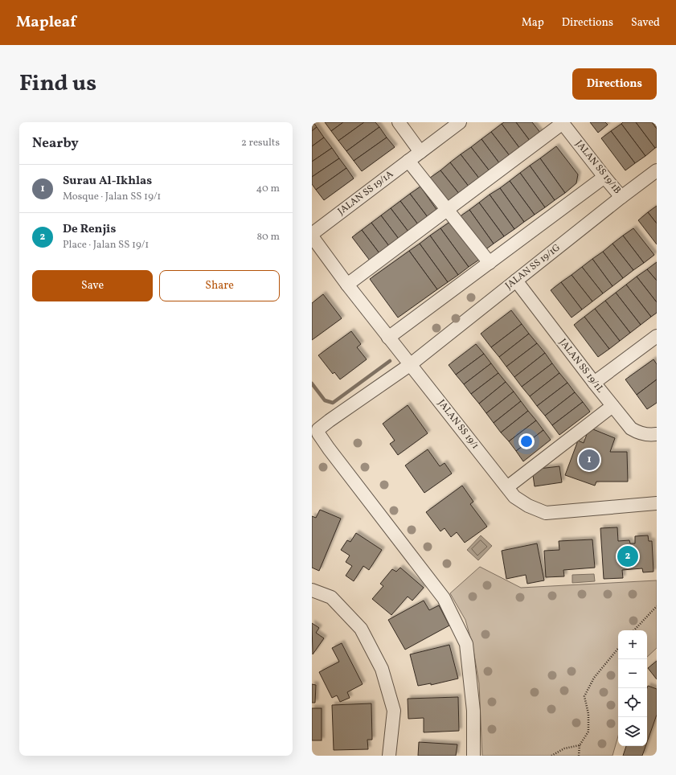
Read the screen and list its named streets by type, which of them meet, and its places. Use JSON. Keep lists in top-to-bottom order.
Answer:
{
  "streets": {
    "street": [
      "JALAN SS 19/1B",
      "JALAN SS 19/1A",
      "JALAN SS 19/1G",
      "JALAN SS 19/1L",
      "JALAN SS 19/1"
    ]
  },
  "crossings": [
    ["JALAN SS 19/1B", "JALAN SS 19/1G"],
    ["JALAN SS 19/1A", "JALAN SS 19/1"],
    ["JALAN SS 19/1G", "JALAN SS 19/1L"],
    ["JALAN SS 19/1G", "JALAN SS 19/1"]
  ],
  "page": {
    "header": "Mapleaf",
    "nav": ["Map", "Directions", "Saved"],
    "title": "Find us",
    "buttons": [
      "Directions",
      ["Save", "Share"]
    ],
    "heading": ["Nearby", "2 results"],
    "list": [
      {
        "mark": "1",
        "name": "Surau Al-Ikhlas",
        "note": "Mosque · Jalan SS 19/1",
        "value": "40 m"
      },
      {
        "mark": "2",
        "name": "De Renjis",
        "note": "Place · Jalan SS 19/1",
        "value": "80 m"
      }
    ],
    "pins": ["1", "2"],
    "map_buttons": ["+", "−"]
  }
}
